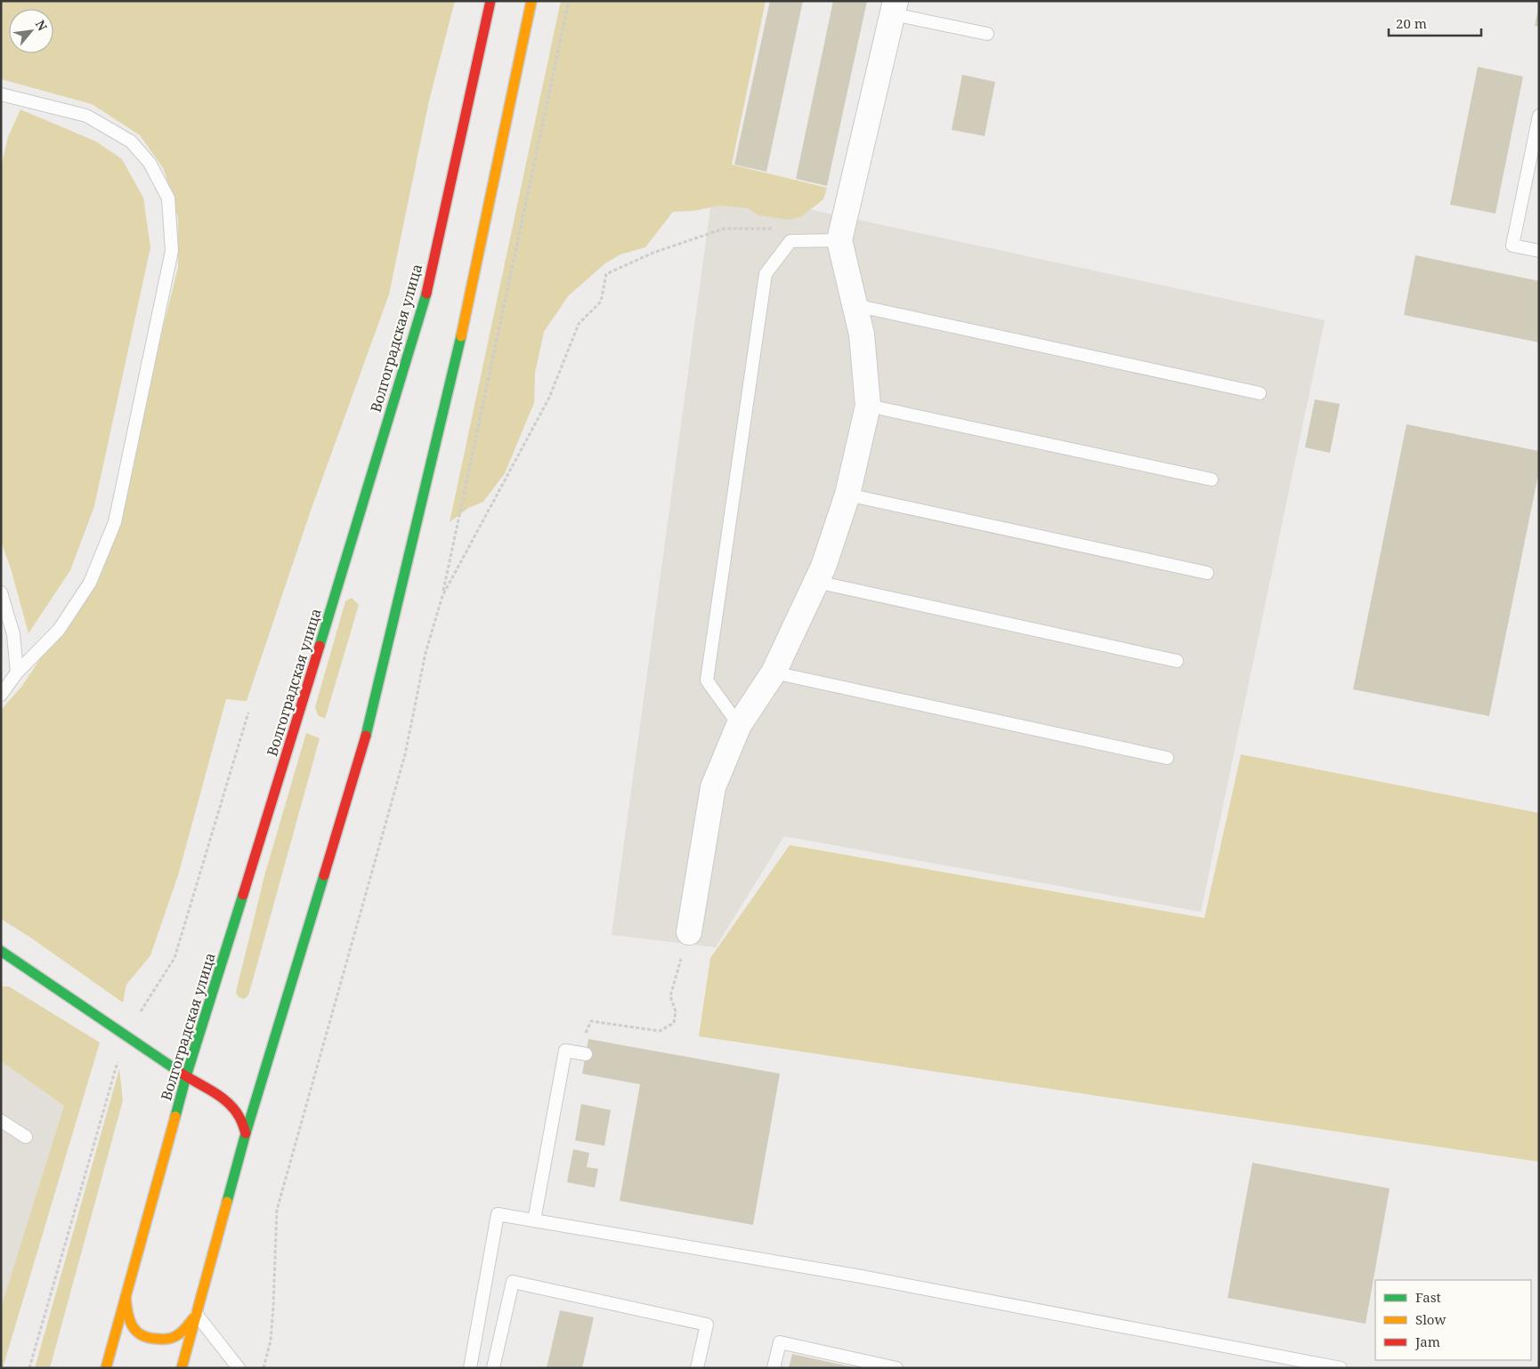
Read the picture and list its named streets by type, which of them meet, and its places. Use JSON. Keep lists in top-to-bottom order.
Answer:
{
  "streets": {
    "main road": ["Волгоградская улица"]
  },
  "legend": ["Fast", "Slow", "Jam"],
  "scale_bar": "20 m",
  "north": "top right"
}
